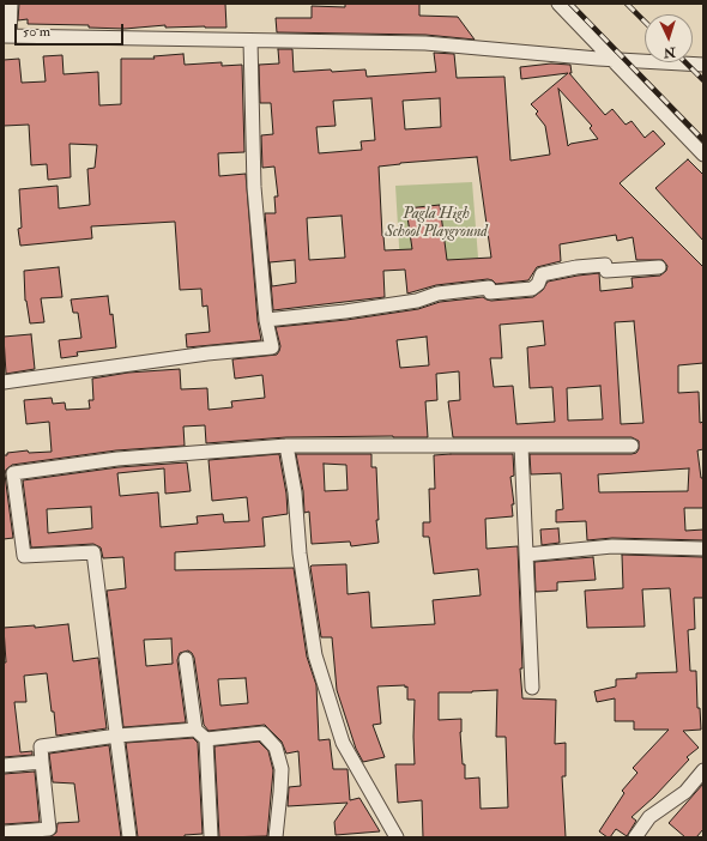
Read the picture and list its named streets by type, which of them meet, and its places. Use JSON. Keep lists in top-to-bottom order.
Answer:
{
  "parks": ["Pagla High School Playground"],
  "scale_bar": "50 m",
  "north": "bottom"
}
